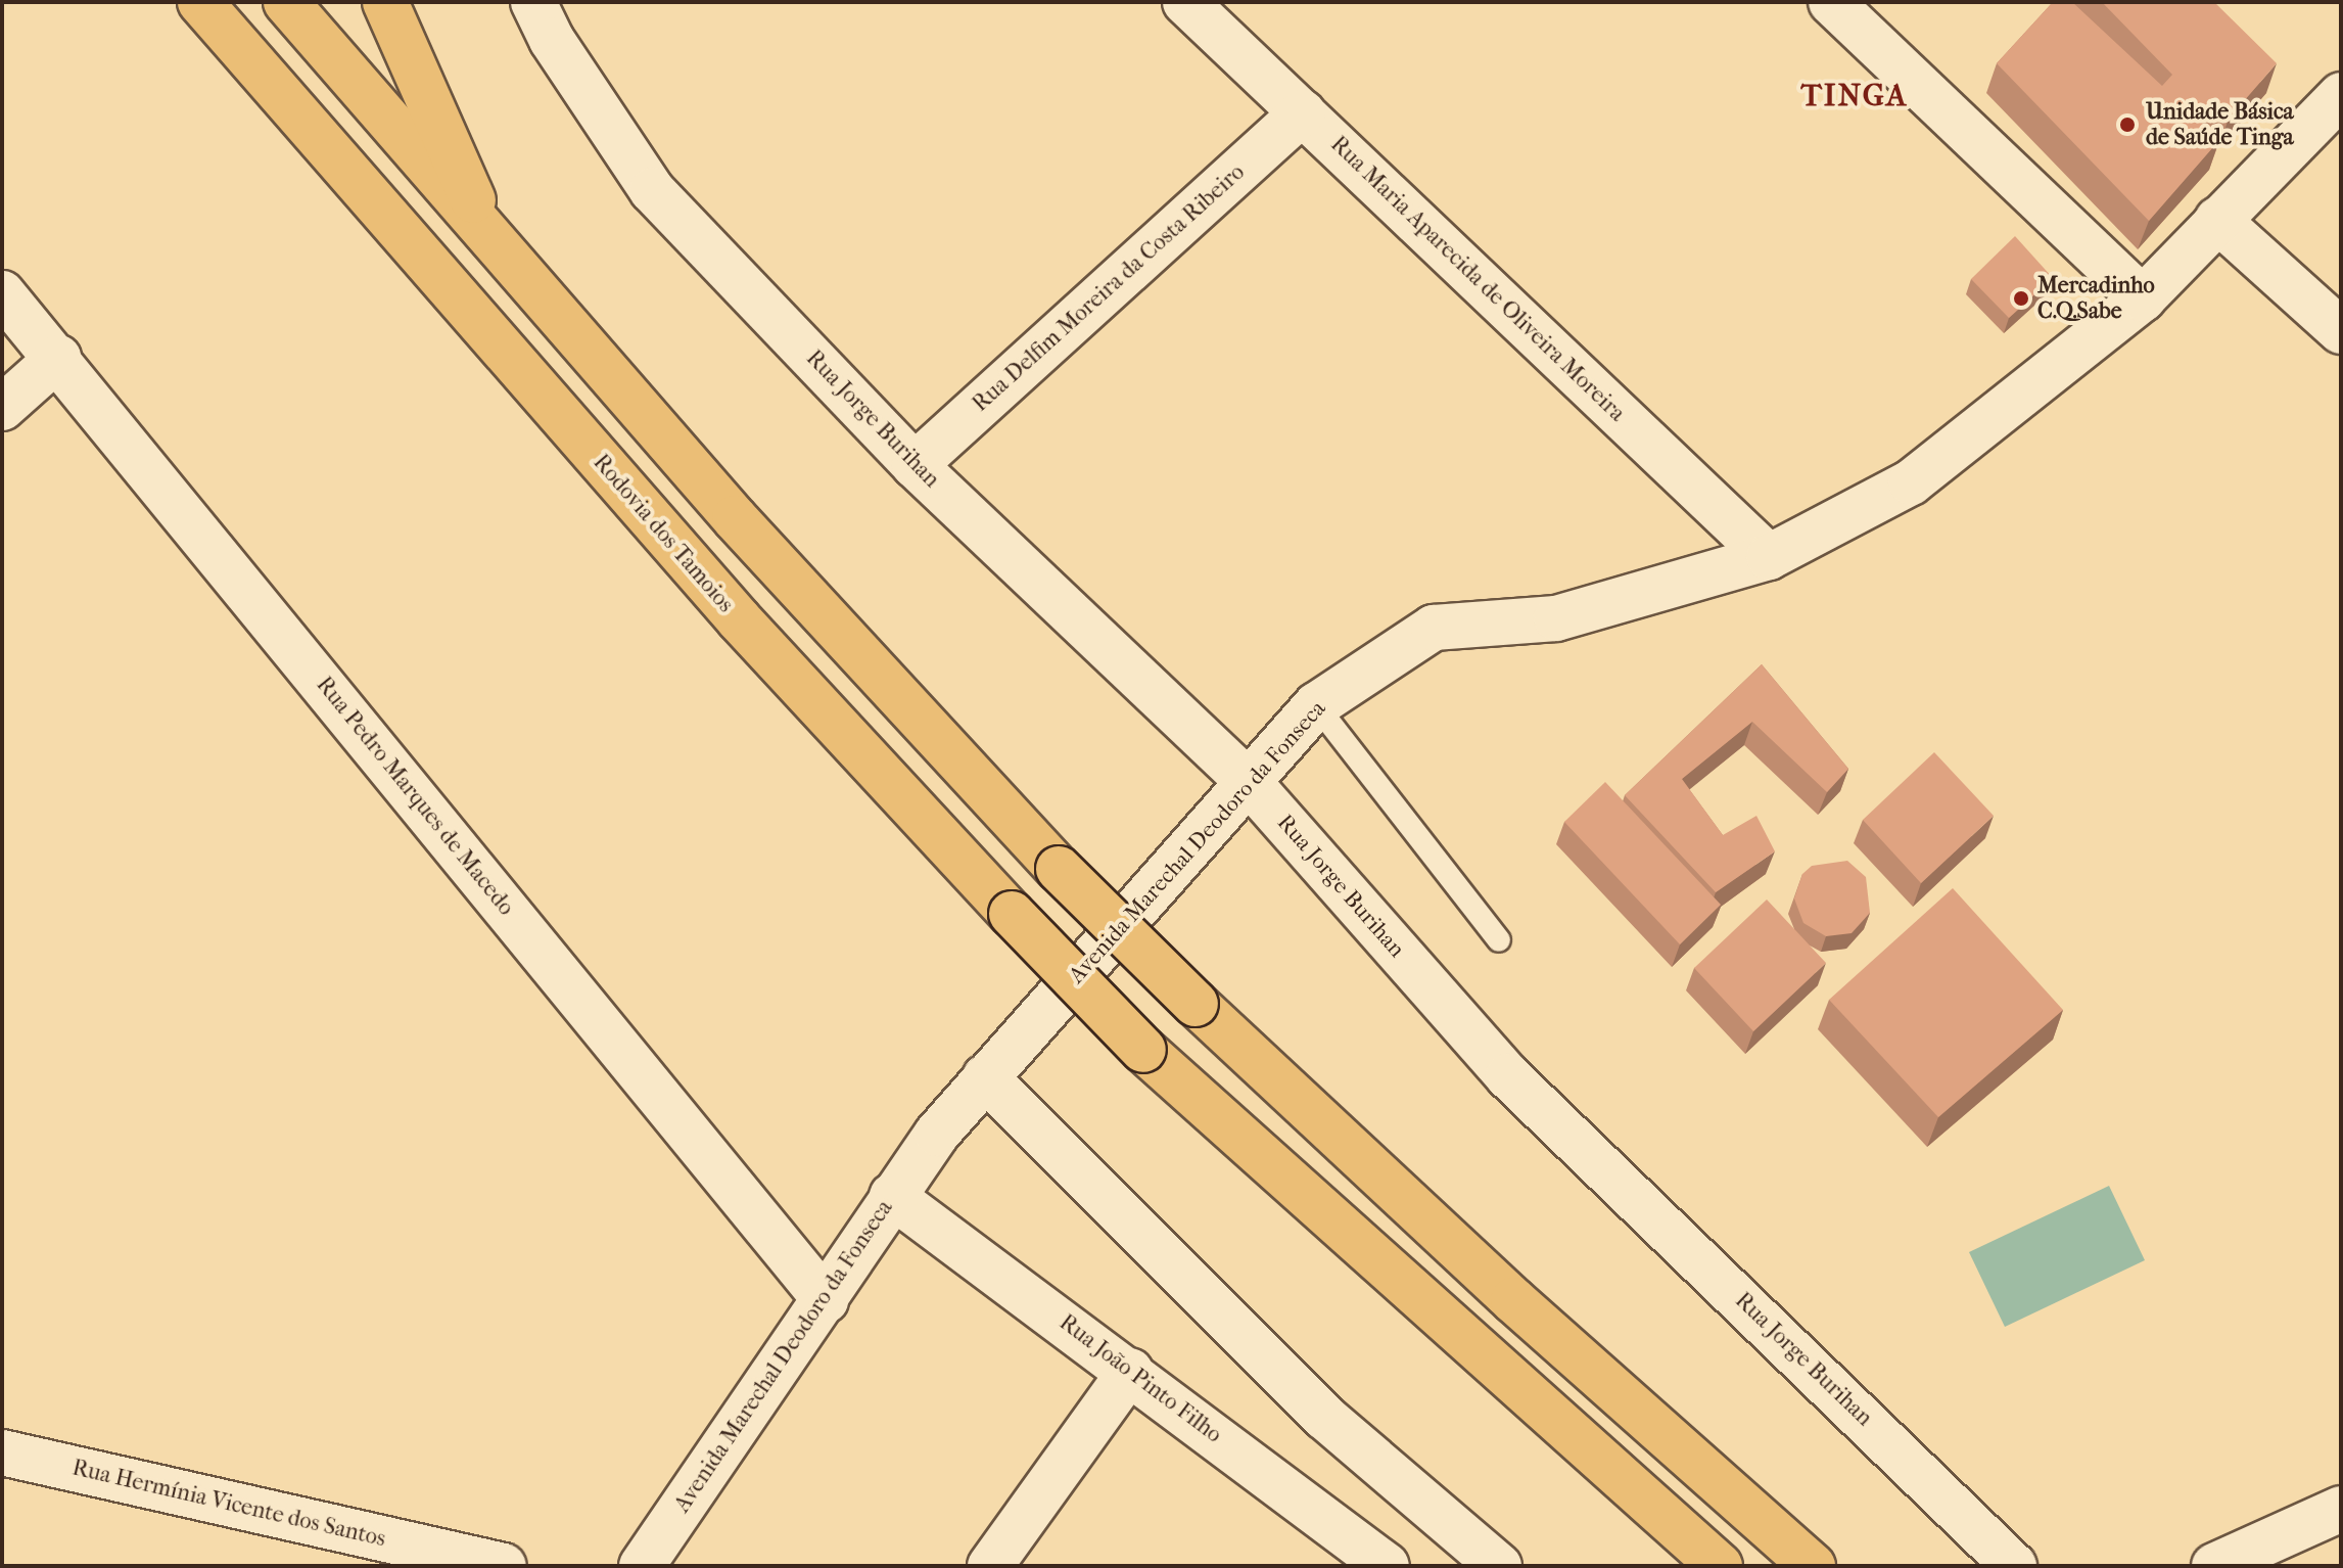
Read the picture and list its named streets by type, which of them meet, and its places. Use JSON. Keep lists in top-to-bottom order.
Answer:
{
  "streets": {
    "highway": ["Rodovia dos Tamoios"],
    "street": [
      "Rua Maria Aparecida de Oliveira Moreira",
      "Rua Delfim Moreira da Costa Ribeiro",
      "Rua Jorge Burihan",
      "Rua Pedro Marques de Macedo",
      "Avenida Marechal Deodoro da Fonseca",
      "Rua João Pinto Filho",
      "Rua Hermínia Vicente dos Santos"
    ]
  },
  "crossings": [
    ["Rua Maria Aparecida de Oliveira Moreira", "Rua Delfim Moreira da Costa Ribeiro"],
    ["Rua Maria Aparecida de Oliveira Moreira", "Avenida Marechal Deodoro da Fonseca"],
    ["Rua Delfim Moreira da Costa Ribeiro", "Rua Jorge Burihan"],
    ["Rua Jorge Burihan", "Avenida Marechal Deodoro da Fonseca"],
    ["Rua Pedro Marques de Macedo", "Avenida Marechal Deodoro da Fonseca"],
    ["Avenida Marechal Deodoro da Fonseca", "Rua João Pinto Filho"]
  ],
  "districts": ["TINGA"],
  "places": ["Unidade Básica de Saúde Tinga", "Mercadinho C.Q.Sabe"]
}
